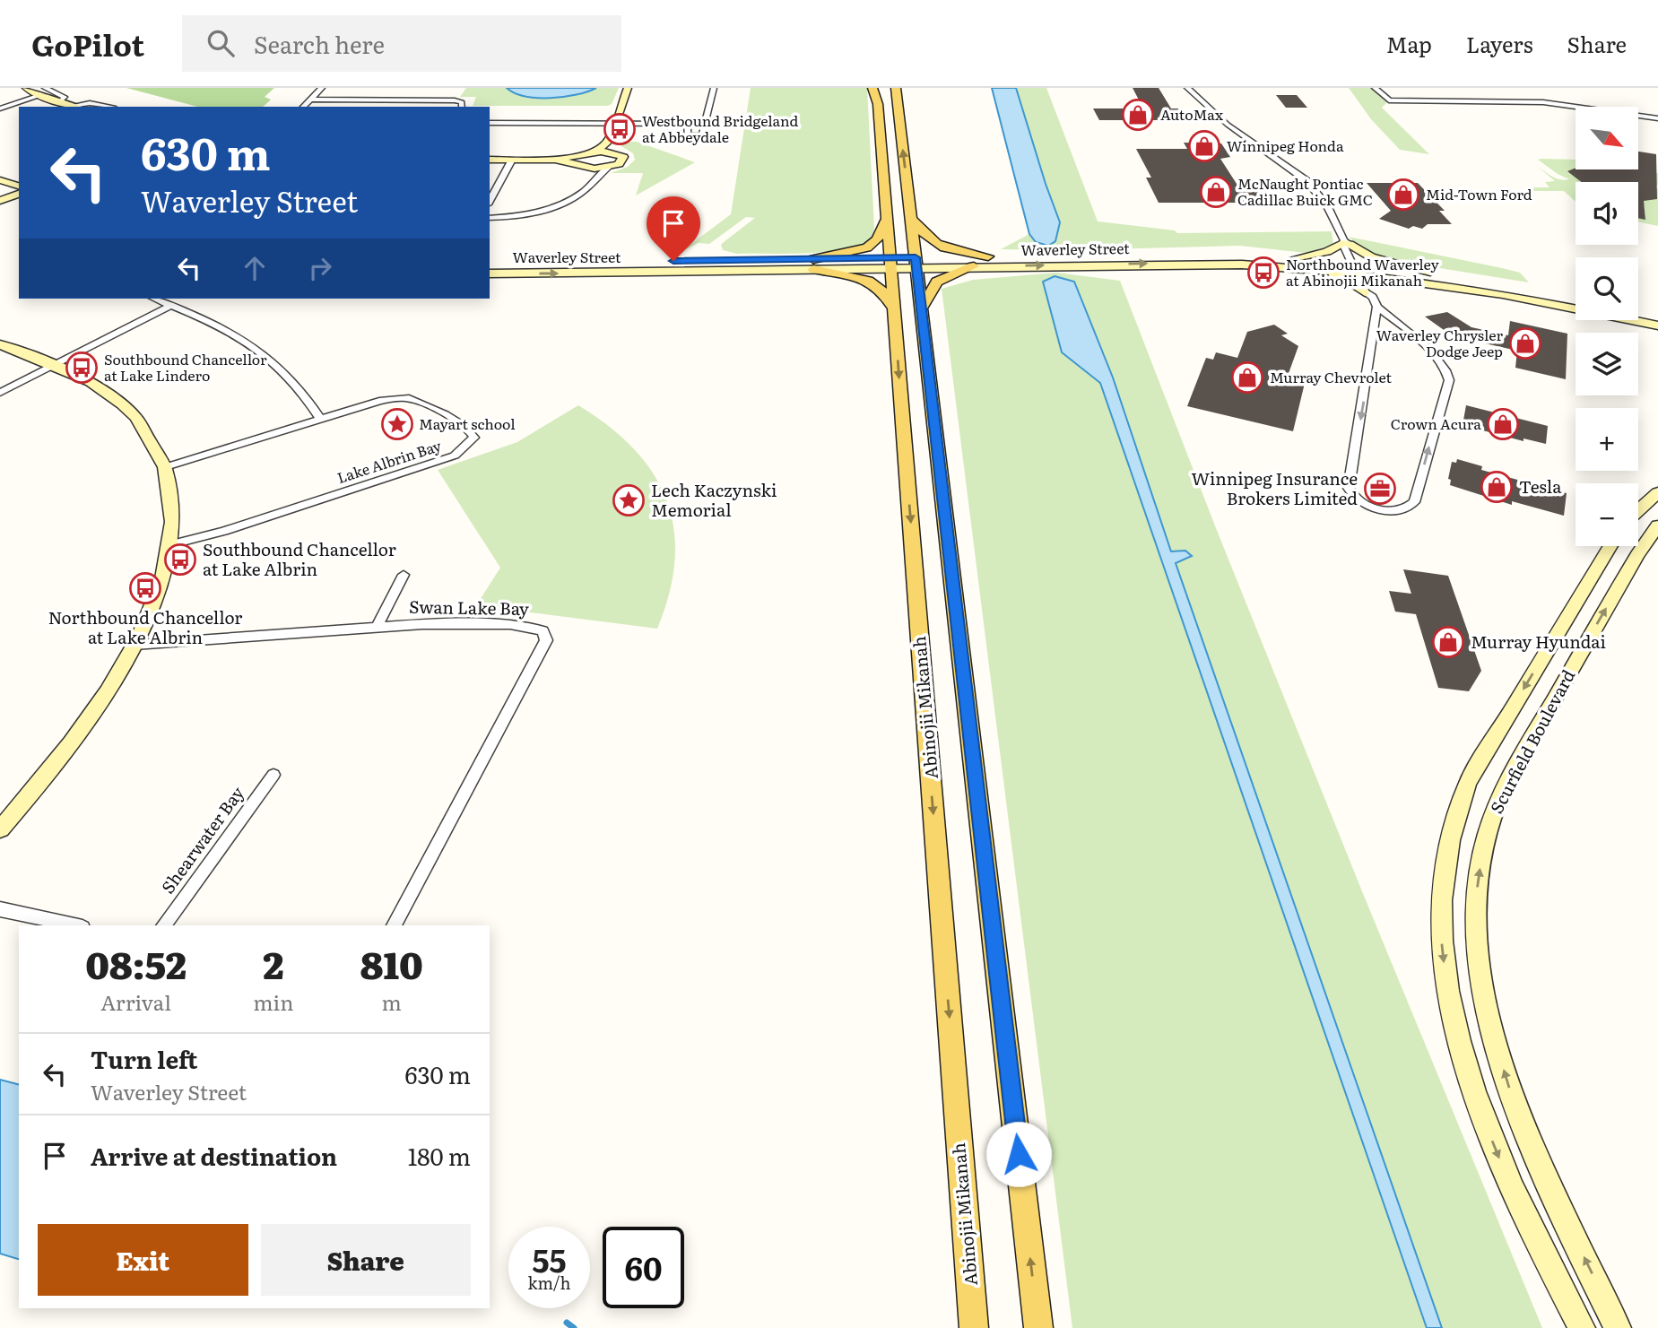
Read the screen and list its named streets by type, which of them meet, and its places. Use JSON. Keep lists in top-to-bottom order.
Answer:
{
  "streets": {
    "main road": ["Abinojii Mikanah"],
    "street": [
      "Waverley Street",
      "Lake Albrin Bay",
      "Swan Lake Bay",
      "Scurfield Boulevard",
      "Shearwater Bay"
    ]
  },
  "crossings": [
    ["Waverley Street", "Abinojii Mikanah"]
  ],
  "places": {
    "shop": [
      "AutoMax",
      "Winnipeg Honda",
      "McNaught Pontiac Cadillac Buick GMC",
      "Mid-Town Ford",
      "Waverley Chrysler Dodge Jeep",
      "Murray Chevrolet",
      "Crown Acura",
      "Tesla",
      "Murray Hyundai"
    ],
    "bus stop": [
      "Westbound Bridgeland at Abbeydale",
      "Northbound Waverley at Abinojii Mikanah",
      "Southbound Chancellor at Lake Lindero",
      "Southbound Chancellor at Lake Albrin",
      "Northbound Chancellor at Lake Albrin"
    ],
    "place": ["Mayart school", "Lech Kaczynski Memorial"],
    "office": ["Winnipeg Insurance Brokers Limited"]
  },
  "north": "bottom right",
  "page": {
    "header": "GoPilot",
    "search": "Search here",
    "nav": ["Map", "Layers", "Share"],
    "map_buttons": ["+", "−"],
    "turn": ["630 m", "Waverley Street"],
    "eta": [
      "08:52",
      "Arrival",
      "2",
      "min",
      "810",
      "m"
    ],
    "list": [
      {
        "name": "Turn left",
        "note": "Waverley Street",
        "value": "630 m"
      },
      {
        "name": "Arrive at destination",
        "value": "180 m"
      }
    ],
    "buttons": ["Exit", "Share"],
    "speed": "55 km/h",
    "limit": "60"
  }
}
